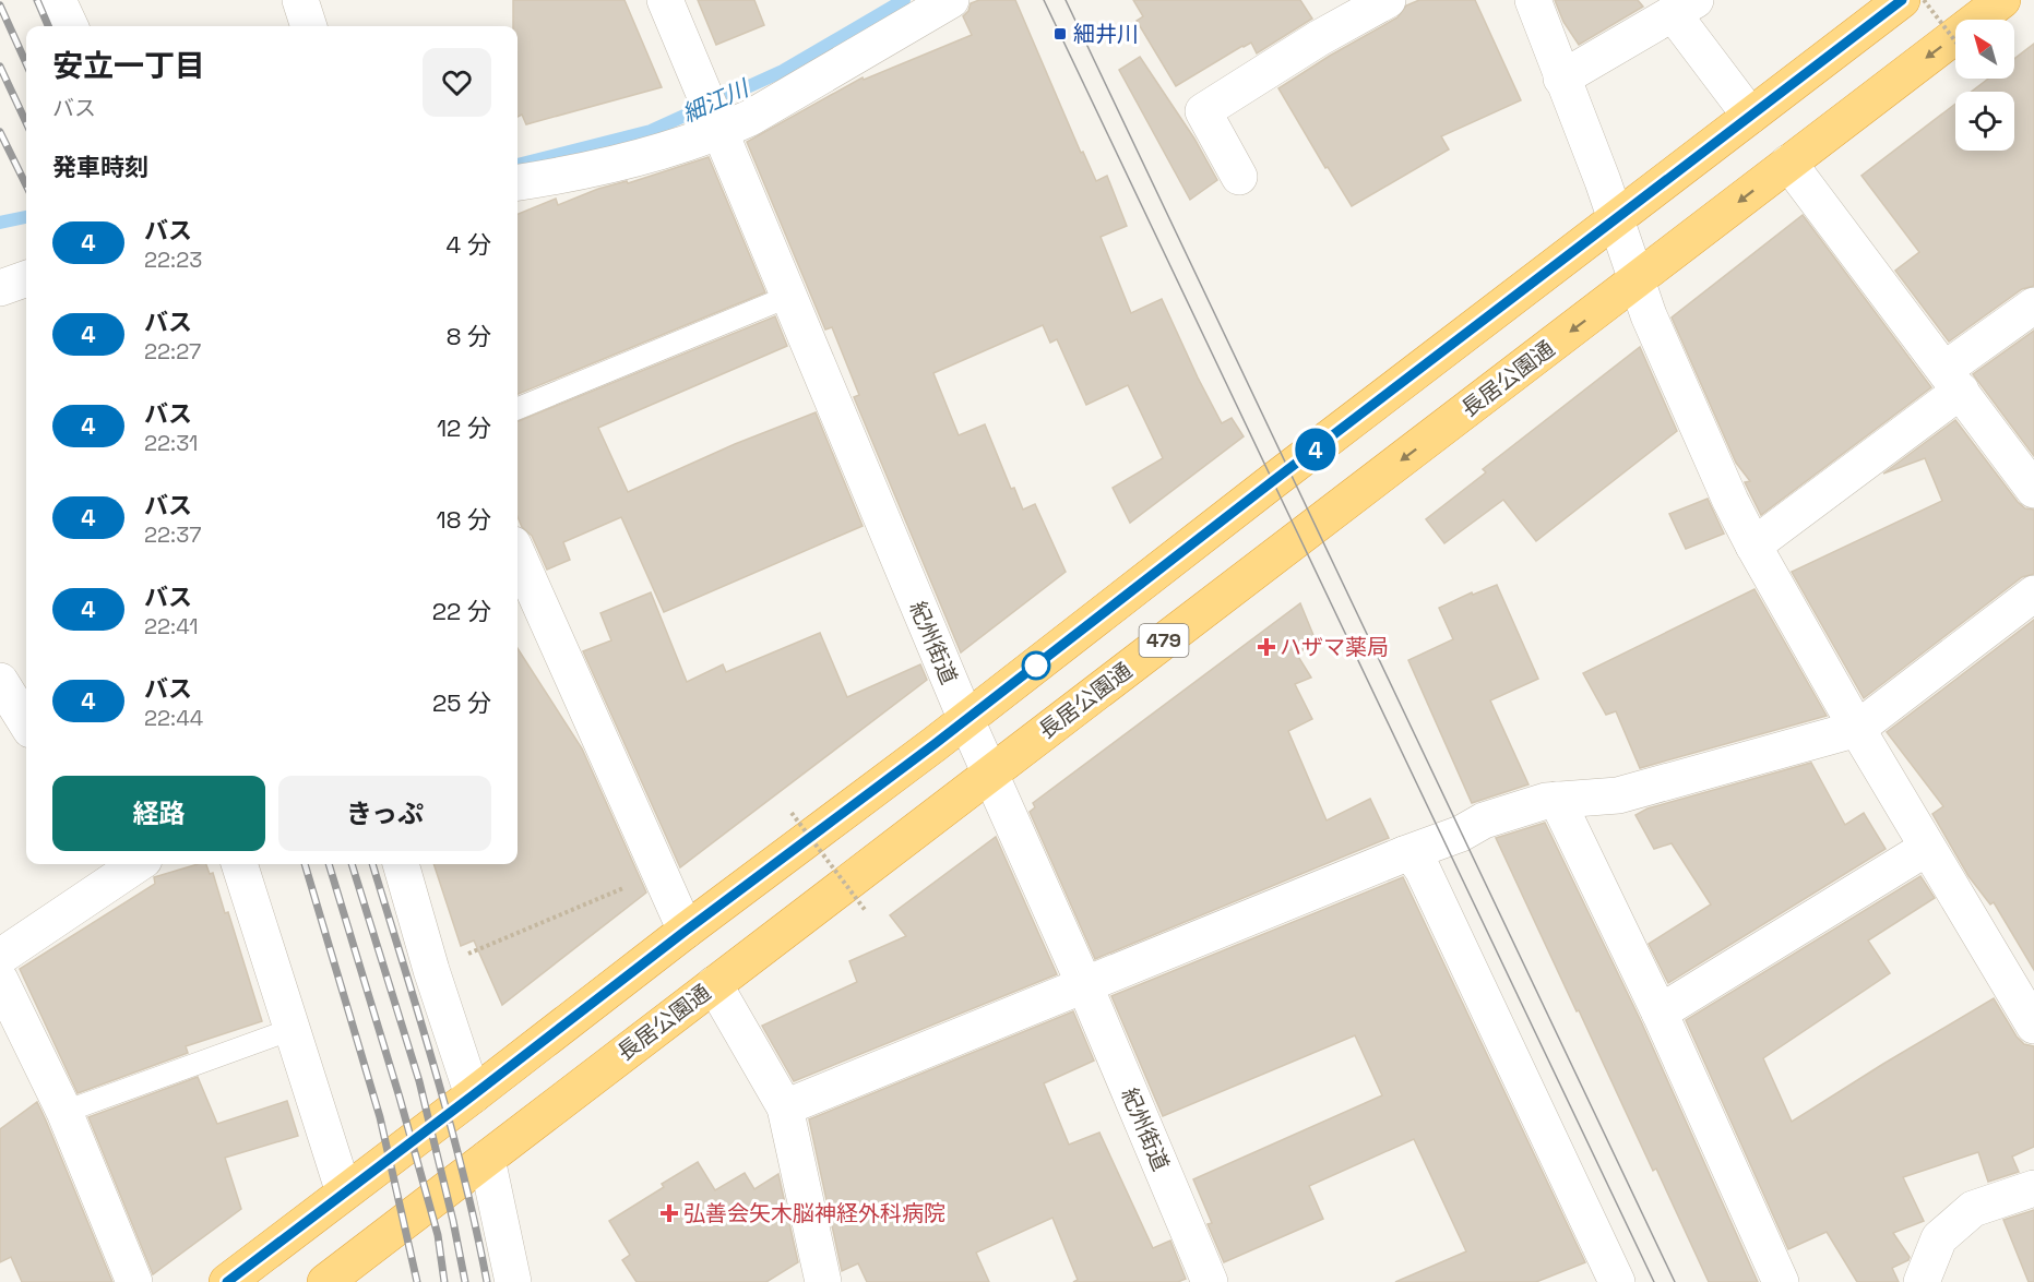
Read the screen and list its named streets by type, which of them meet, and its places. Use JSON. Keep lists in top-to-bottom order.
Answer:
{
  "streets": {
    "highway": ["長居公園通", "479"],
    "street": ["紀州街道"]
  },
  "crossings": [
    ["長居公園通", "紀州街道"],
    ["479", "紀州街道"]
  ],
  "water": ["細江川"],
  "places": {
    "transit": ["細井川"],
    "health": ["ハザマ薬局", "弘善会矢木脳神経外科病院"]
  },
  "lines": ["bus line 4"],
  "north": "top left",
  "page": {
    "on_map": "4",
    "heading": [
      ["安立一丁目", "バス"],
      "発車時刻"
    ],
    "list": [
      {
        "mark": "4",
        "name": "バス",
        "note": "22:23",
        "value": "4 分"
      },
      {
        "mark": "4",
        "name": "バス",
        "note": "22:27",
        "value": "8 分"
      },
      {
        "mark": "4",
        "name": "バス",
        "note": "22:31",
        "value": "12 分"
      },
      {
        "mark": "4",
        "name": "バス",
        "note": "22:37",
        "value": "18 分"
      },
      {
        "mark": "4",
        "name": "バス",
        "note": "22:41",
        "value": "22 分"
      },
      {
        "mark": "4",
        "name": "バス",
        "note": "22:44",
        "value": "25 分"
      }
    ],
    "buttons": ["経路", "きっぷ"]
  }
}
